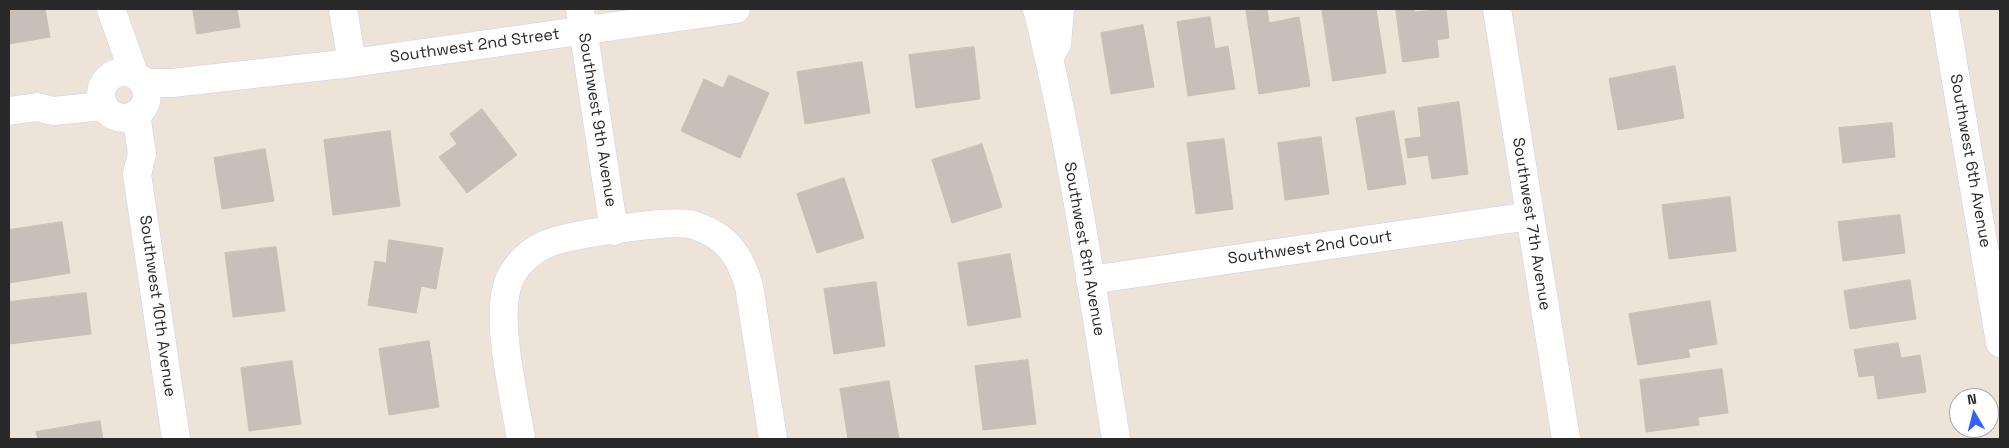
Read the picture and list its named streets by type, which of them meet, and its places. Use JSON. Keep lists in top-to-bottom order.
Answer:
{
  "streets": {
    "street": [
      "Southwest 2nd Street",
      "Southwest 9th Avenue",
      "Southwest 6th Avenue",
      "Southwest 7th Avenue",
      "Southwest 2nd Court",
      "Southwest 8th Avenue",
      "Southwest 10th Avenue"
    ]
  },
  "crossings": [
    ["Southwest 2nd Street", "Southwest 9th Avenue"],
    ["Southwest 2nd Street", "Southwest 10th Avenue"],
    ["Southwest 7th Avenue", "Southwest 2nd Court"],
    ["Southwest 2nd Court", "Southwest 8th Avenue"]
  ],
  "north": "top"
}
